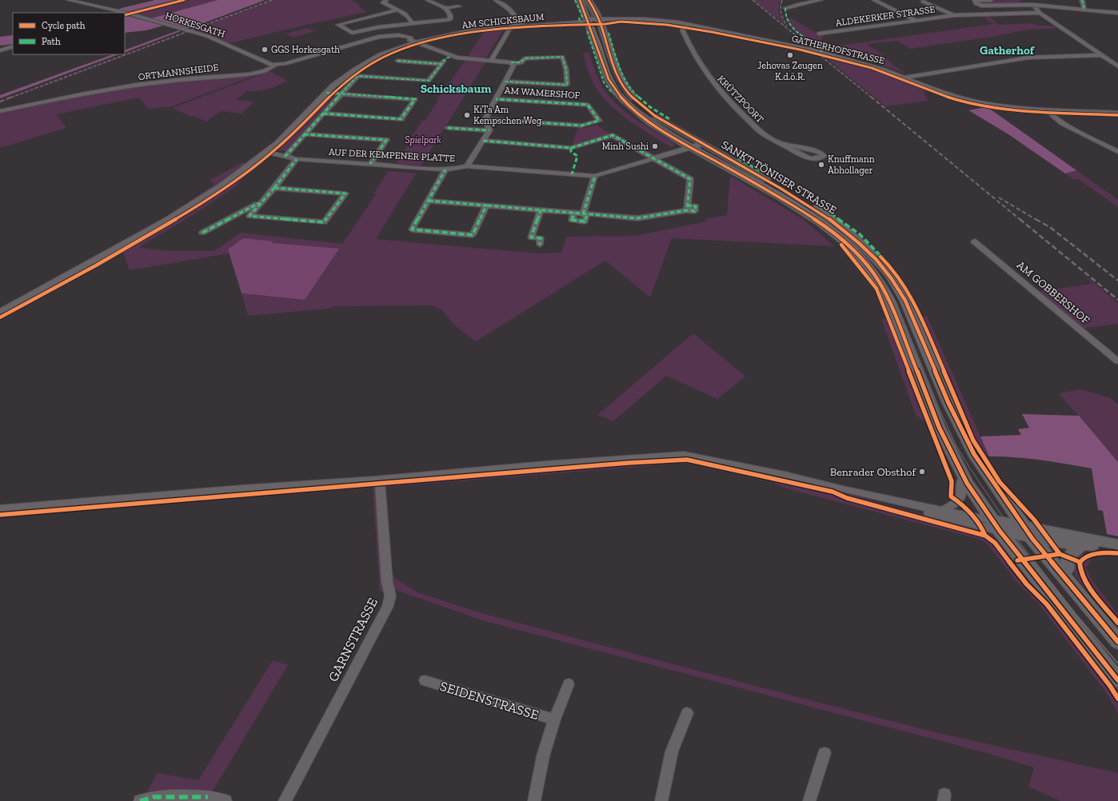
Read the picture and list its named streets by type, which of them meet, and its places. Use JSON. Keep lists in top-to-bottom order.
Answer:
{
  "streets": {
    "main road": ["SANKT TÖNISER STRASSE"],
    "street": [
      "ALDEKERKER STRASSE",
      "AM SCHICKSBAUM",
      "HORKESGATH",
      "GATHERHOFSTRASSE",
      "ORTMANNSHEIDE",
      "AM WAMERSHOF",
      "KRÜTZPOORT",
      "AUF DER KEMPENER PLATTE",
      "AM GOBBERSHOF",
      "GARNSTRASSE",
      "SEIDENSTRASSE"
    ]
  },
  "crossings": [
    ["AM SCHICKSBAUM", "GATHERHOFSTRASSE"],
    ["AM SCHICKSBAUM", "ORTMANNSHEIDE"],
    ["AM SCHICKSBAUM", "AUF DER KEMPENER PLATTE"],
    ["AM SCHICKSBAUM", "SANKT TÖNISER STRASSE"],
    ["HORKESGATH", "ORTMANNSHEIDE"],
    ["GATHERHOFSTRASSE", "KRÜTZPOORT"],
    ["GATHERHOFSTRASSE", "SANKT TÖNISER STRASSE"],
    ["AUF DER KEMPENER PLATTE", "SANKT TÖNISER STRASSE"]
  ],
  "districts": ["Gatherhof", "Schicksbaum"],
  "parks": ["Spielpark"],
  "places": [
    "GGS Horkesgath",
    "Jehovas Zeugen K.d.ö.R.",
    "KiTa Am Kempschen Weg",
    "Minh Sushi",
    "Knuffmann Abhollager",
    "Benrader Obsthof"
  ],
  "legend": ["Cycle path", "Path"]
}
